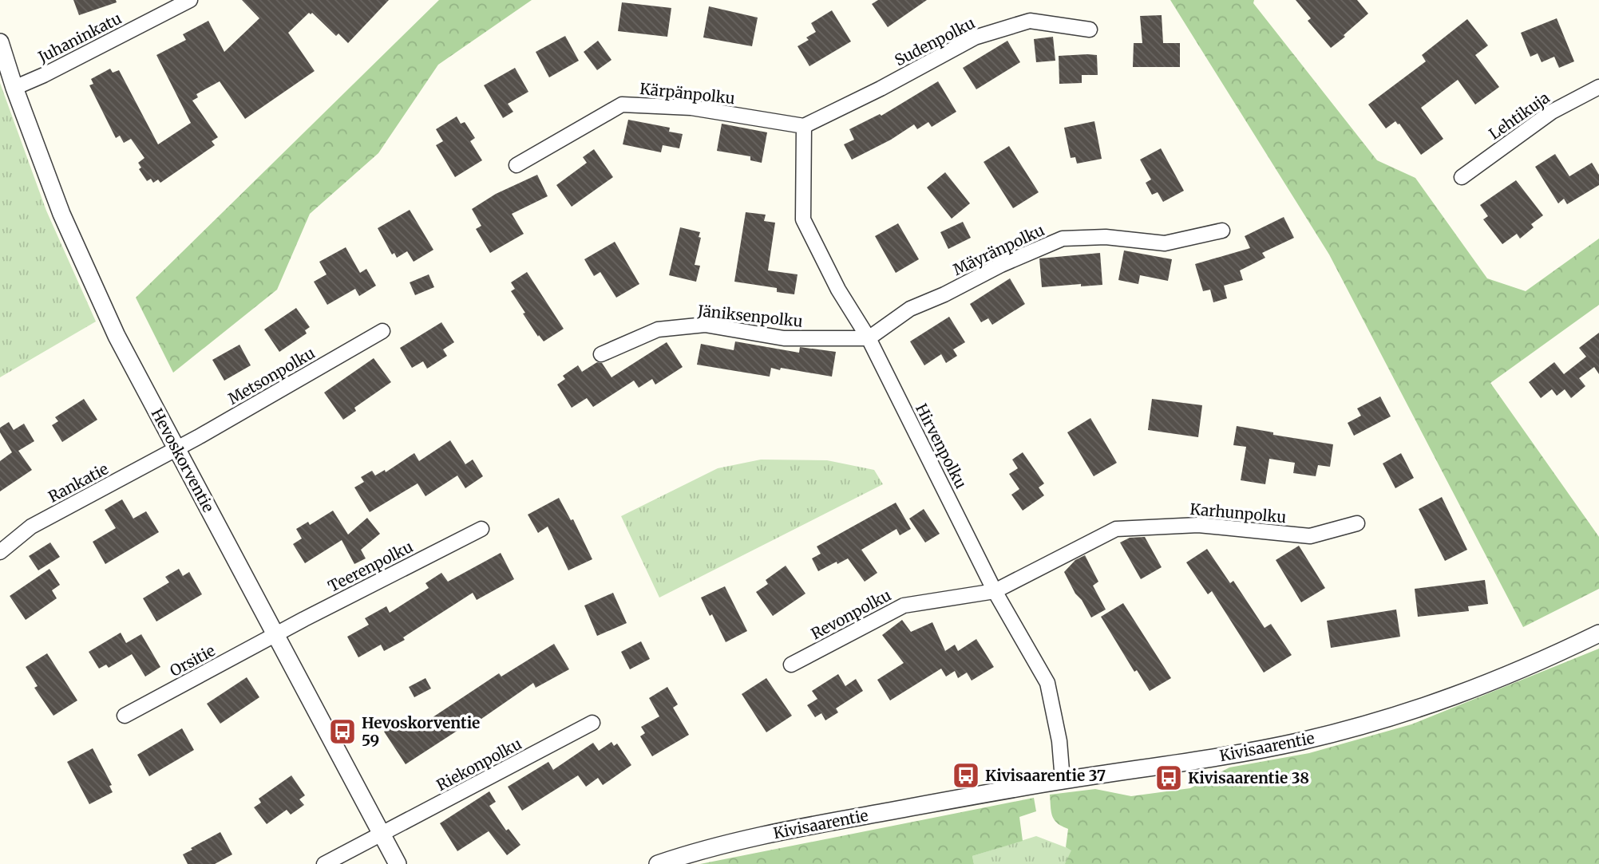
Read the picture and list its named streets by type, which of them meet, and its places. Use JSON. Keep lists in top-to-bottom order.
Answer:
{
  "streets": {
    "street": [
      "Juhaninkatu",
      "Sudenpolku",
      "Kärpänpolku",
      "Lehtikuja",
      "Mäyränpolku",
      "Jäniksenpolku",
      "Metsonpolku",
      "Hirvenpolku",
      "Hevoskorventie",
      "Rankatie",
      "Karhunpolku",
      "Teerenpolku",
      "Revonpolku",
      "Orsitie",
      "Kivisaarentie",
      "Riekonpolku"
    ]
  },
  "crossings": [
    ["Juhaninkatu", "Hevoskorventie"],
    ["Sudenpolku", "Kärpänpolku"],
    ["Sudenpolku", "Hirvenpolku"],
    ["Kärpänpolku", "Hirvenpolku"],
    ["Mäyränpolku", "Jäniksenpolku"],
    ["Mäyränpolku", "Hirvenpolku"],
    ["Jäniksenpolku", "Hirvenpolku"],
    ["Metsonpolku", "Hevoskorventie"],
    ["Metsonpolku", "Rankatie"],
    ["Hirvenpolku", "Karhunpolku"],
    ["Hirvenpolku", "Revonpolku"],
    ["Hirvenpolku", "Kivisaarentie"],
    ["Hevoskorventie", "Rankatie"],
    ["Hevoskorventie", "Teerenpolku"],
    ["Hevoskorventie", "Orsitie"],
    ["Hevoskorventie", "Riekonpolku"],
    ["Karhunpolku", "Revonpolku"],
    ["Teerenpolku", "Orsitie"]
  ],
  "places": {
    "bus stop": ["Hevoskorventie 59", "Kivisaarentie 37", "Kivisaarentie 38"]
  }
}
